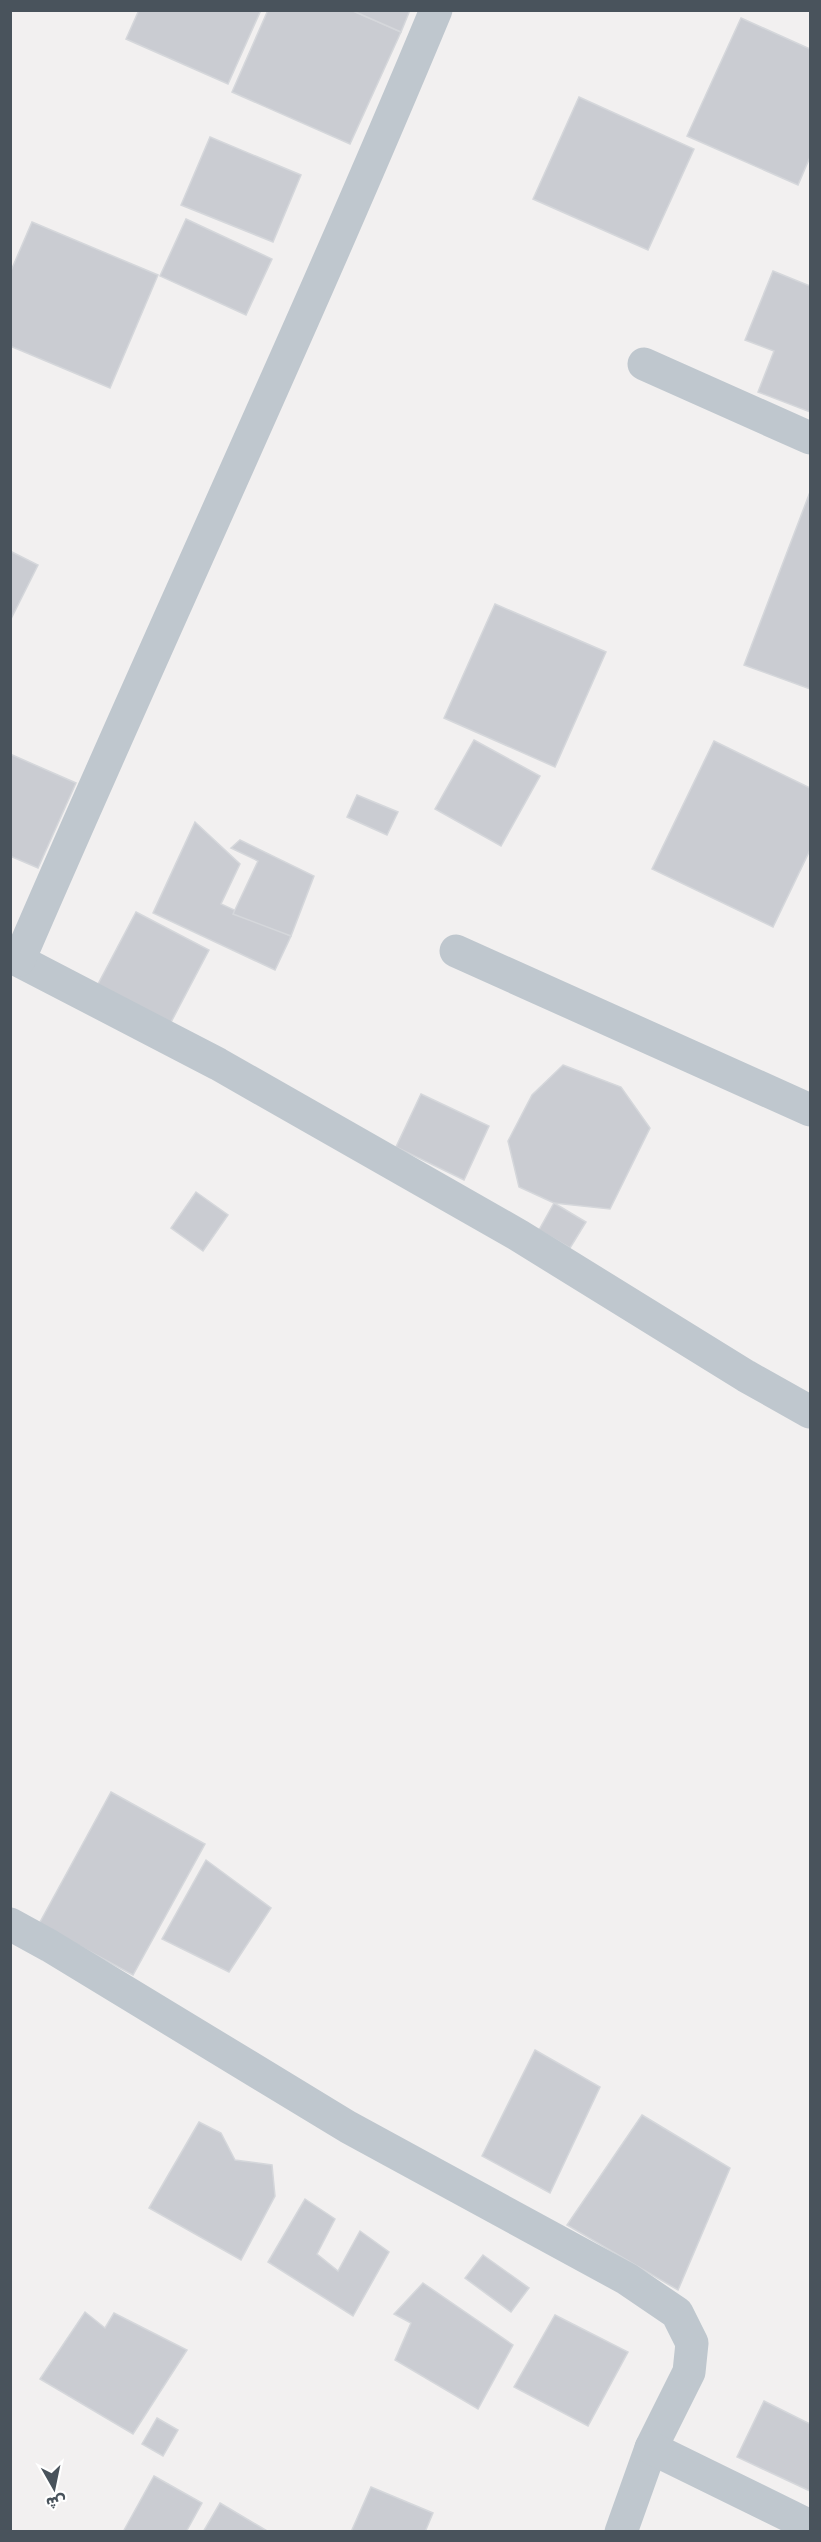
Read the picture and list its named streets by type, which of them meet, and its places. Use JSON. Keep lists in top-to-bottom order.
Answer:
{
  "north": "bottom"
}
